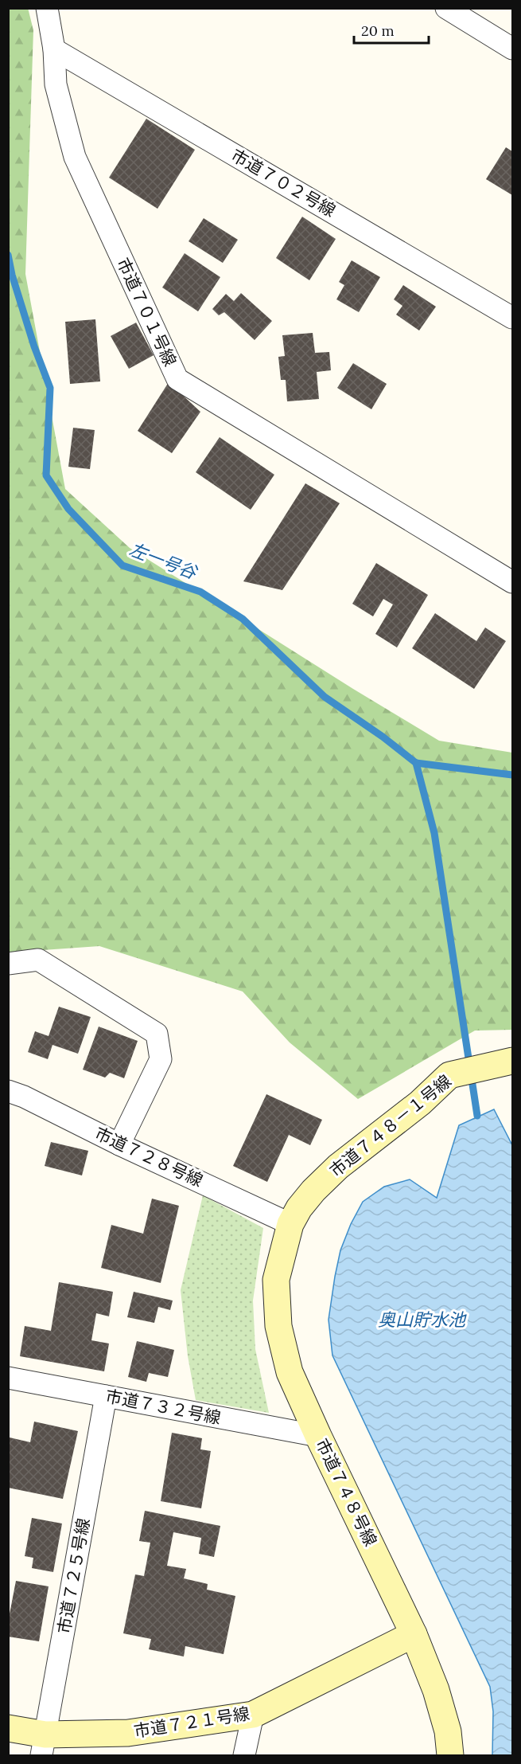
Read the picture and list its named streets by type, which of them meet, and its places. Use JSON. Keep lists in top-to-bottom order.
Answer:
{
  "streets": {
    "street": [
      "市道７０２号線",
      "市道７０１号線",
      "市道７４８－１号線",
      "市道７２８号線",
      "市道７３２号線",
      "市道７４８号線",
      "市道７２５号線",
      "市道７２１号線"
    ]
  },
  "crossings": [
    ["市道７０２号線", "市道７０１号線"],
    ["市道７４８－１号線", "市道７２８号線"],
    ["市道７４８－１号線", "市道７４８号線"],
    ["市道７２８号線", "市道７４８号線"],
    ["市道７３２号線", "市道７４８号線"],
    ["市道７３２号線", "市道７２５号線"],
    ["市道７４８号線", "市道７２１号線"],
    ["市道７２５号線", "市道７２１号線"]
  ],
  "water": ["左一号谷", "奥山貯水池"],
  "scale_bar": "20 m"
}
